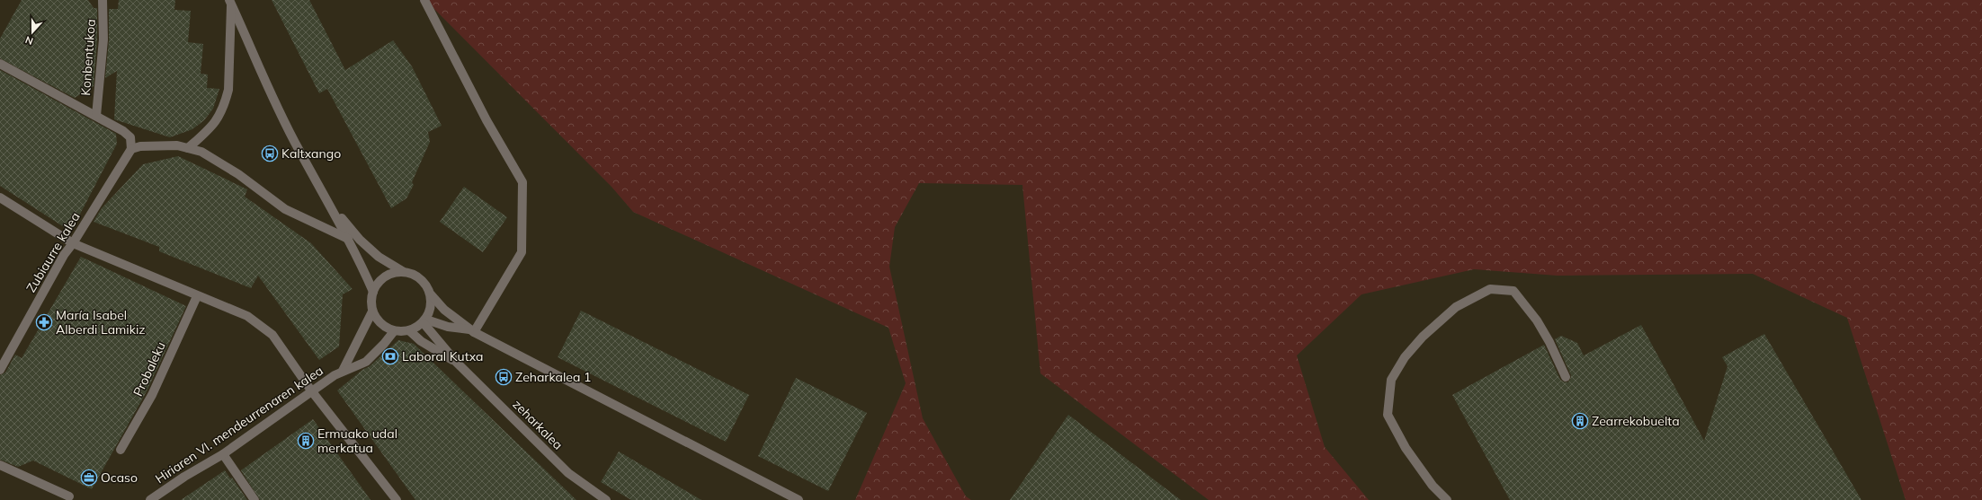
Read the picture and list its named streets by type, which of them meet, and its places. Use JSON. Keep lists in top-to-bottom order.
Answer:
{
  "streets": {
    "street": [
      "Konbentukoa",
      "Zubiaurre kalea",
      "Probaleku",
      "Hiriaren VI. mendeurrenaren kalea",
      "zeharkalea"
    ]
  },
  "crossings": [
    ["Hiriaren VI. mendeurrenaren kalea", "zeharkalea"]
  ],
  "places": {
    "bus stop": ["Kaltxango", "Zeharkalea 1"],
    "pharmacy": ["María Isabel Alberdi Lamikiz"],
    "bank": ["Laboral Kutxa"],
    "building": ["Zearrekobuelta", "Ermuako udal merkatua"],
    "office": ["Ocaso"]
  },
  "north": "bottom"
}
